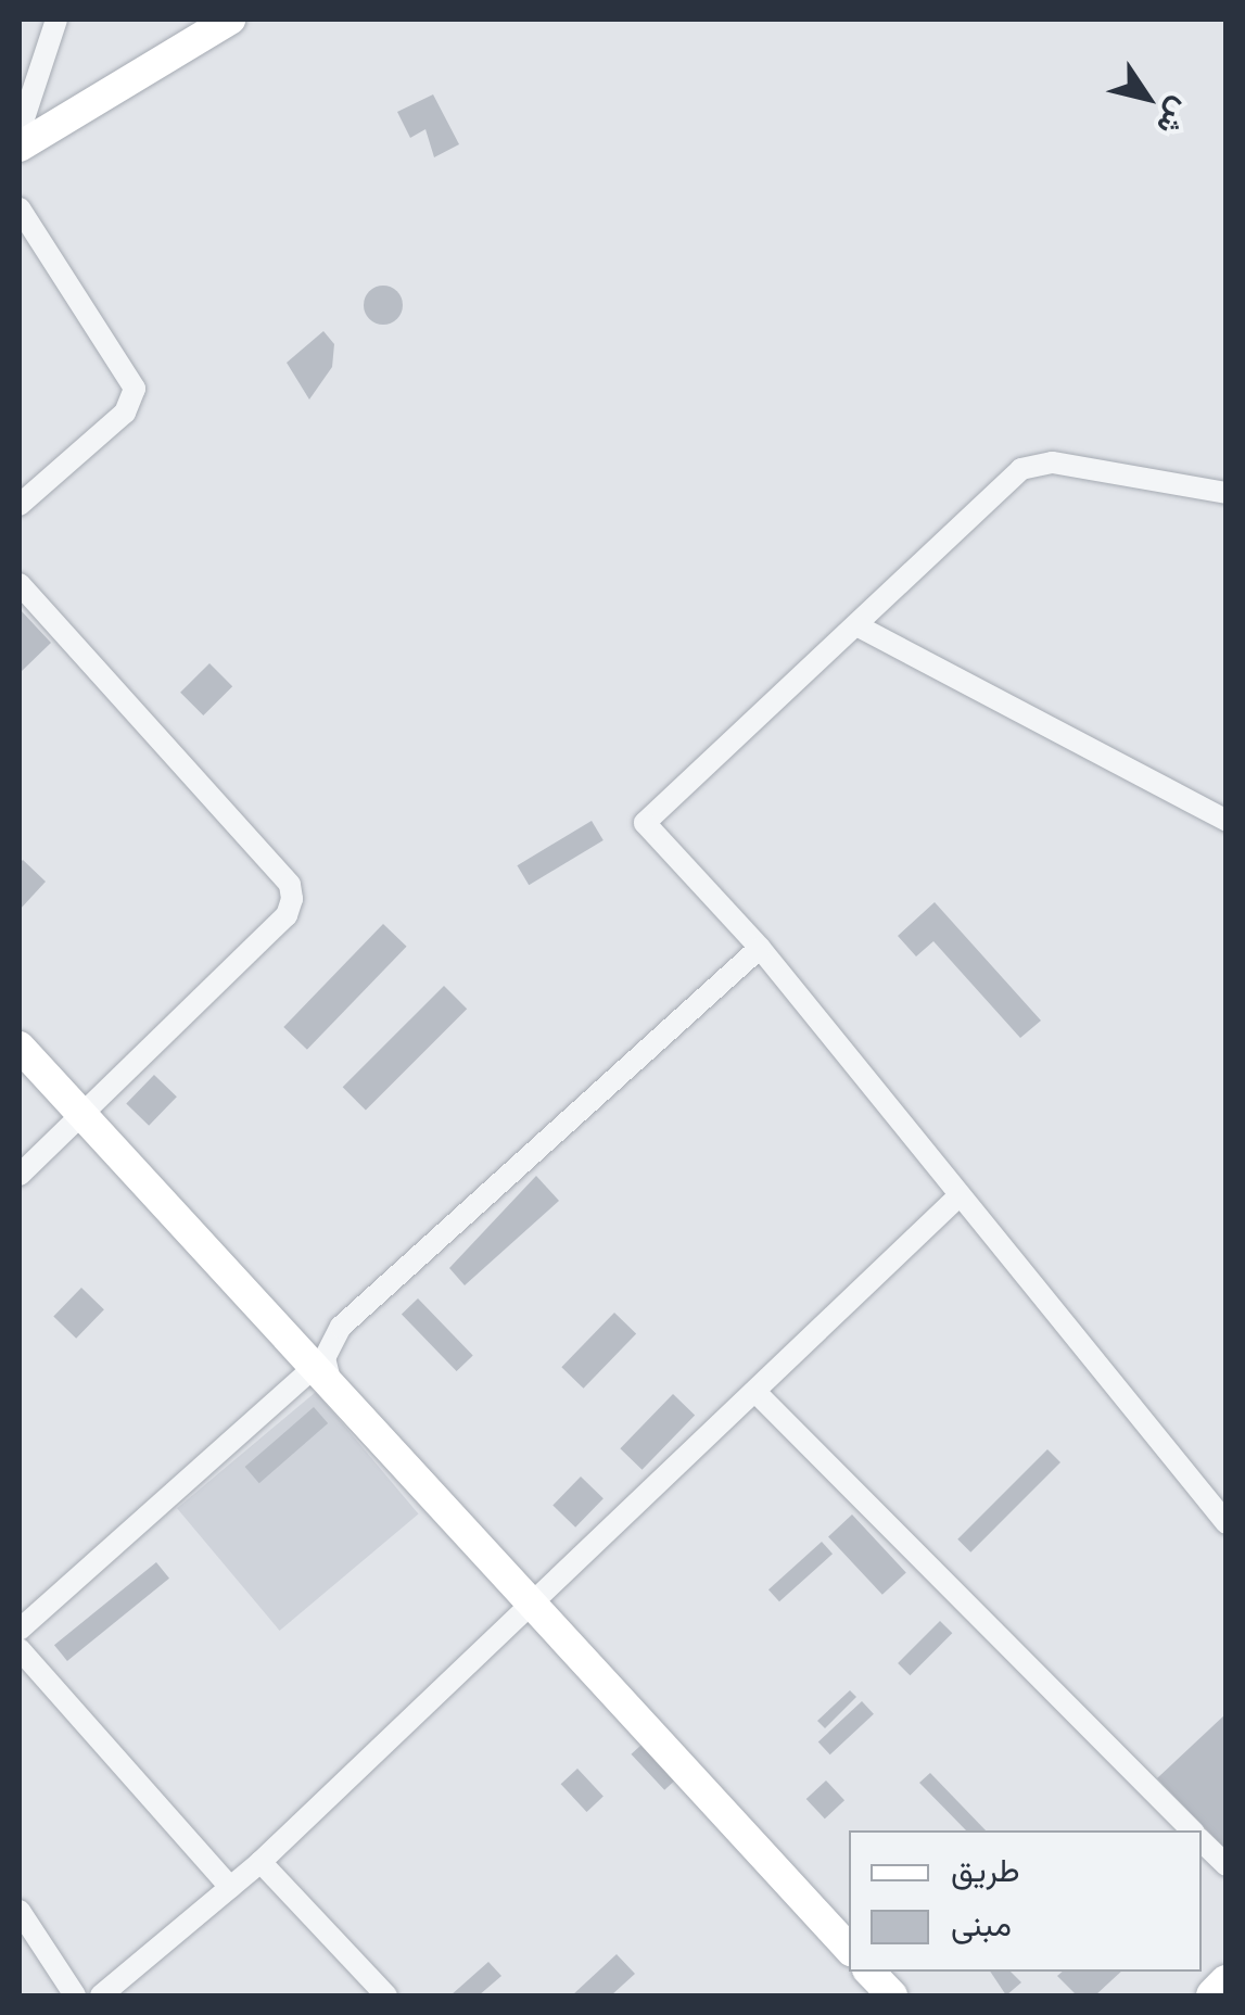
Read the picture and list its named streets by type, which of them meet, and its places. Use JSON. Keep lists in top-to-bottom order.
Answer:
{
  "legend": ["طريق", "مبنى"],
  "north": "bottom right"
}
